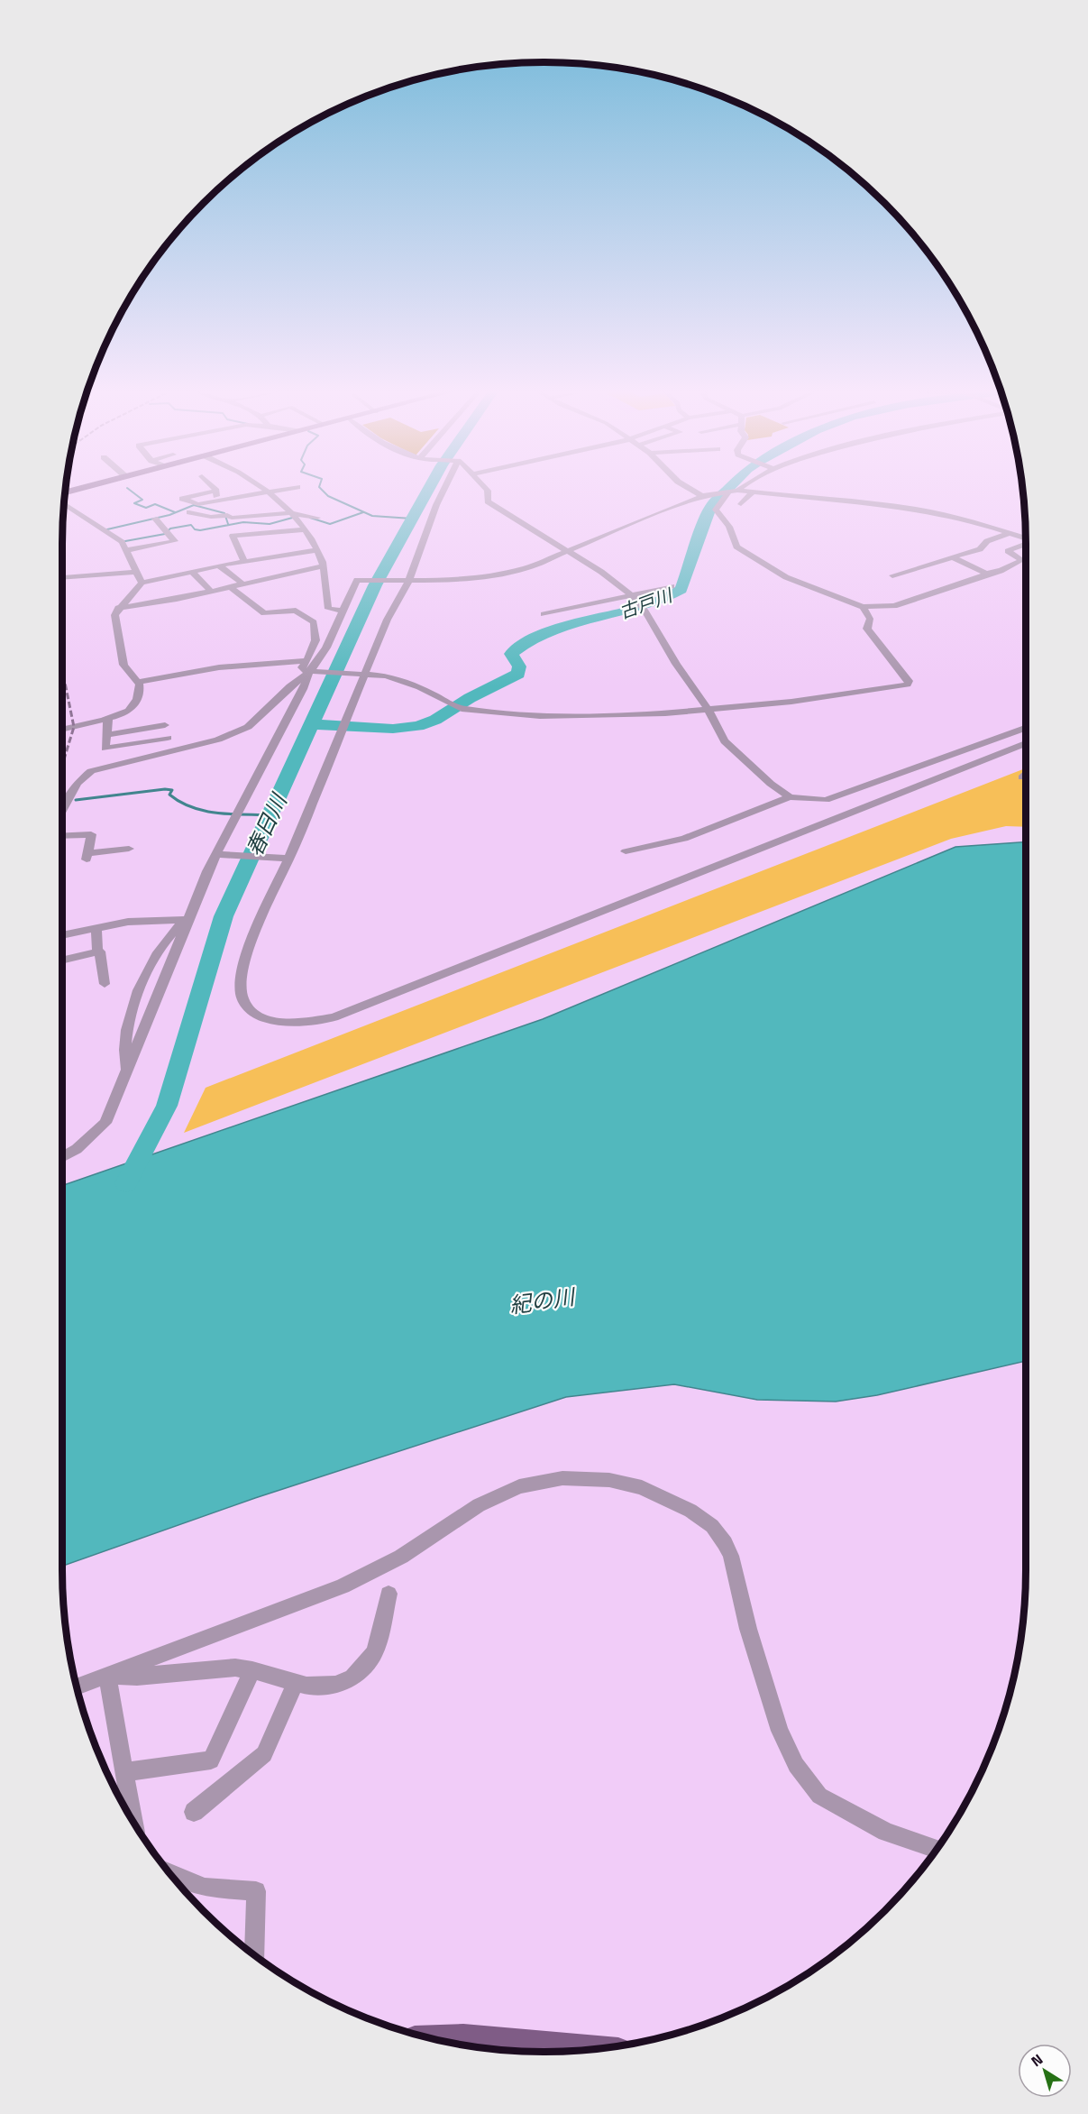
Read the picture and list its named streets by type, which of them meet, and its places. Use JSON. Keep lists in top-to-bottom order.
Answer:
{
  "water": ["古戸川", "春日川", "紀の川"],
  "north": "top left"
}
